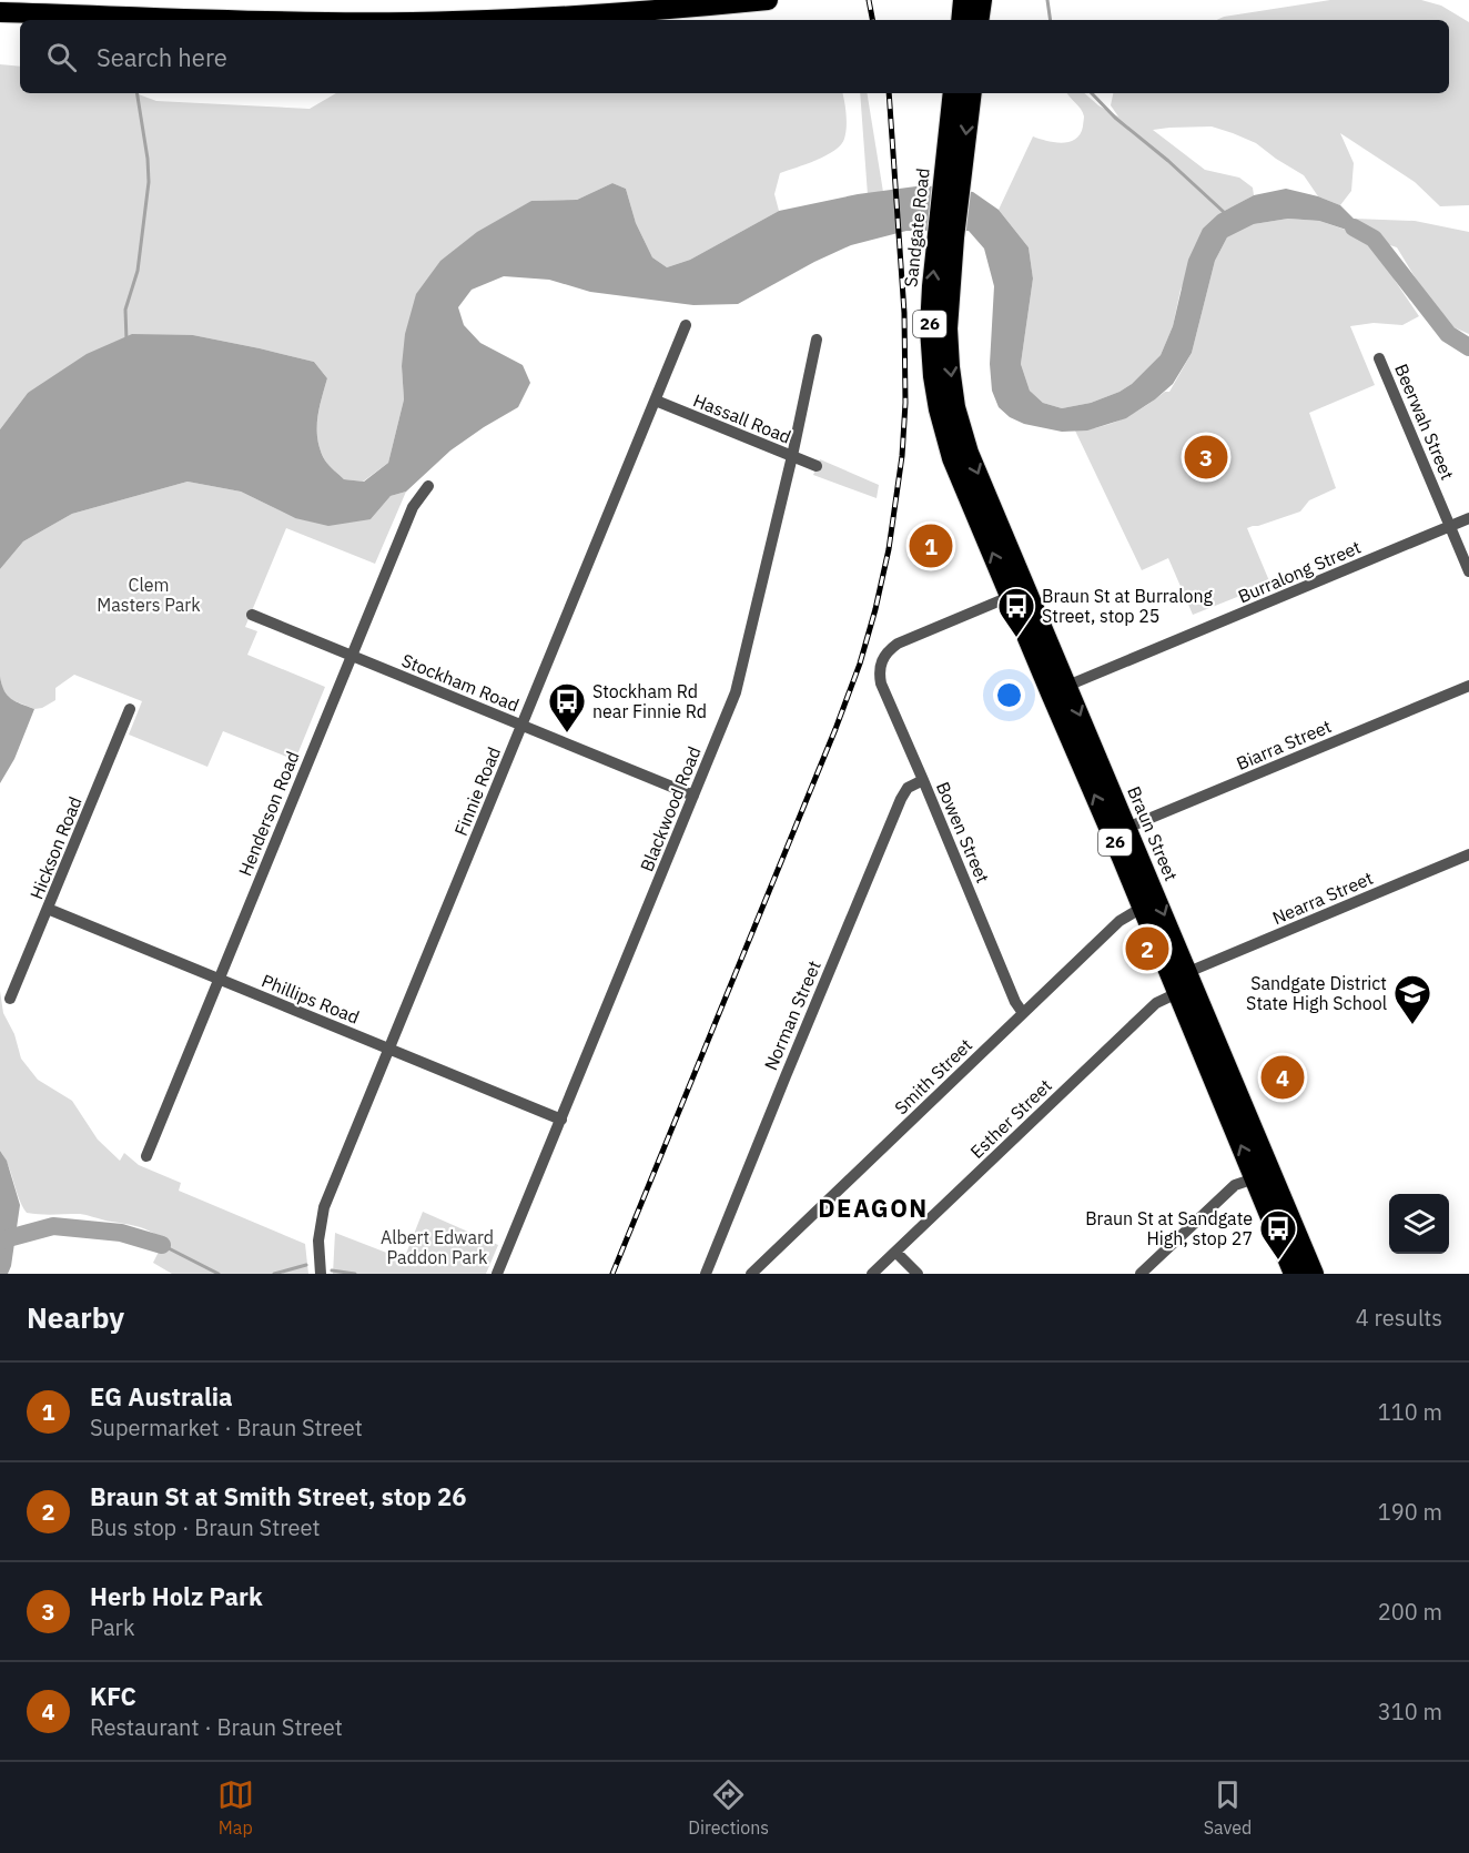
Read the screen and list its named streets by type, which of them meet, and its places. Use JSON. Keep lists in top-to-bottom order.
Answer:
{
  "streets": {
    "highway": ["Sandgate Road", "26", "Braun Street"],
    "street": [
      "Hassall Road",
      "Beerwah Street",
      "Burralong Street",
      "Stockham Road",
      "Biarra Street",
      "Finnie Road",
      "Blackwood Road",
      "Henderson Road",
      "Bowen Street",
      "Hickson Road",
      "Nearra Street",
      "Phillips Road",
      "Norman Street",
      "Smith Street",
      "Esther Street"
    ]
  },
  "crossings": [
    ["Sandgate Road", "Braun Street"],
    ["Hassall Road", "Finnie Road"],
    ["Hassall Road", "Blackwood Road"],
    ["Beerwah Street", "Burralong Street"],
    ["Burralong Street", "Braun Street"],
    ["Stockham Road", "Finnie Road"],
    ["Stockham Road", "Blackwood Road"],
    ["Stockham Road", "Henderson Road"],
    ["Biarra Street", "Braun Street"],
    ["Finnie Road", "Phillips Road"],
    ["Blackwood Road", "Phillips Road"],
    ["Henderson Road", "Phillips Road"],
    ["Bowen Street", "Braun Street"],
    ["Bowen Street", "Norman Street"],
    ["Bowen Street", "Smith Street"],
    ["Braun Street", "Nearra Street"],
    ["Braun Street", "Smith Street"],
    ["Braun Street", "Esther Street"],
    ["Hickson Road", "Phillips Road"]
  ],
  "districts": ["DEAGON"],
  "parks": ["Clem Masters Park", "Albert Edward Paddon Park"],
  "places": {
    "bus stop": ["Braun St at Burralong Street, stop 25", "Stockham Rd near Finnie Rd", "Braun St at Sandgate High, stop 27"],
    "school or university": ["Sandgate District State High School"]
  },
  "page": {
    "search": "Search here",
    "pins": [
      "3",
      "1",
      "2",
      "4"
    ],
    "heading": ["Nearby", "4 results"],
    "list": [
      {
        "mark": "1",
        "name": "EG Australia",
        "note": "Supermarket · Braun Street",
        "value": "110 m"
      },
      {
        "mark": "2",
        "name": "Braun St at Smith Street, stop 26",
        "note": "Bus stop · Braun Street",
        "value": "190 m"
      },
      {
        "mark": "3",
        "name": "Herb Holz Park",
        "note": "Park",
        "value": "200 m"
      },
      {
        "mark": "4",
        "name": "KFC",
        "note": "Restaurant · Braun Street",
        "value": "310 m"
      }
    ],
    "nav": ["Map", "Directions", "Saved"]
  }
}
